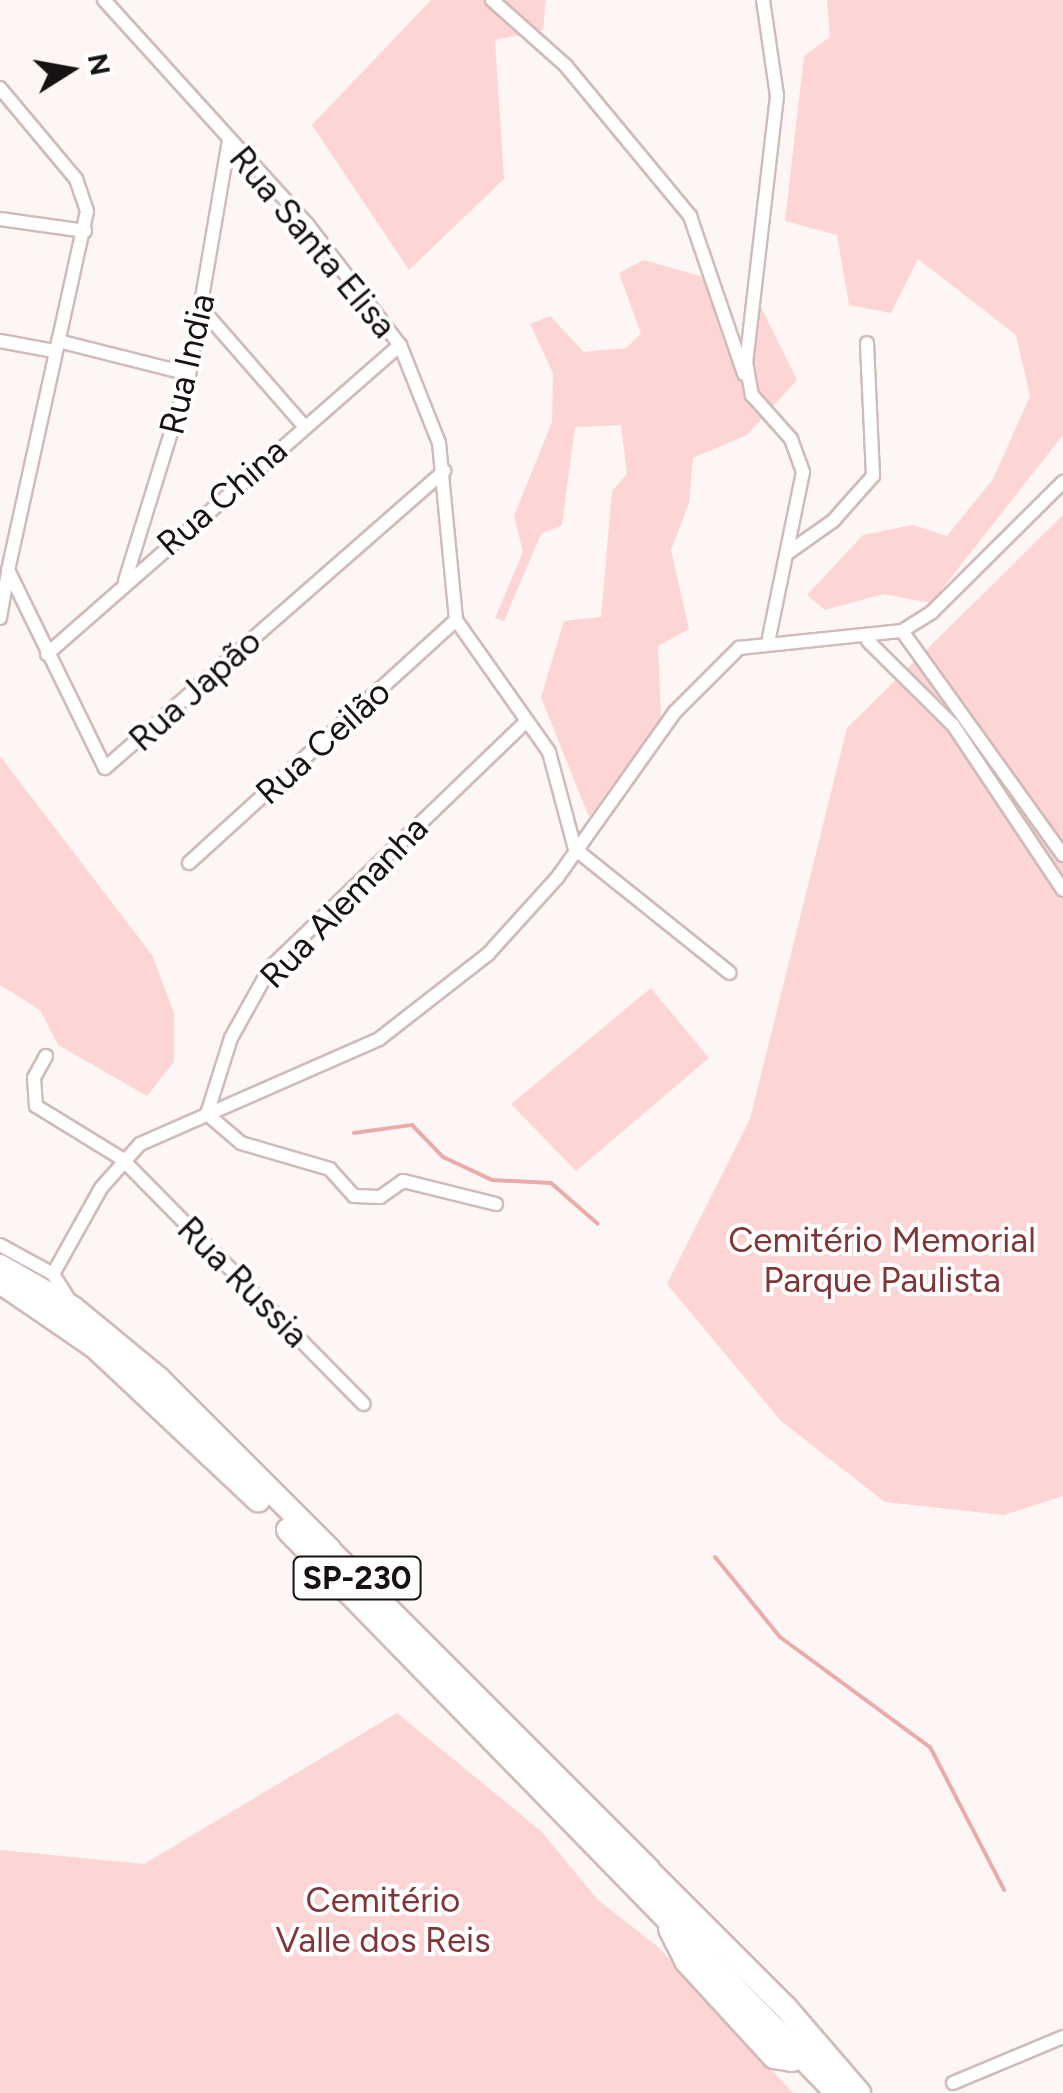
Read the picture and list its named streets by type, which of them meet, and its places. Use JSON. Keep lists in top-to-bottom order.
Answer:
{
  "streets": {
    "highway": ["SP-230"],
    "street": [
      "Rua Santa Elisa",
      "Rua India",
      "Rua China",
      "Rua Japão",
      "Rua Ceilão",
      "Rua Alemanha",
      "Rua Russia"
    ]
  },
  "crossings": [
    ["Rua Santa Elisa", "Rua India"],
    ["Rua Santa Elisa", "Rua China"],
    ["Rua Santa Elisa", "Rua Japão"],
    ["Rua Santa Elisa", "Rua Ceilão"],
    ["Rua India", "Rua China"],
    ["Rua China", "Rua Japão"]
  ],
  "parks": ["Cemitério Memorial Parque Paulista", "Cemitério Valle dos Reis"],
  "north": "right"
}
